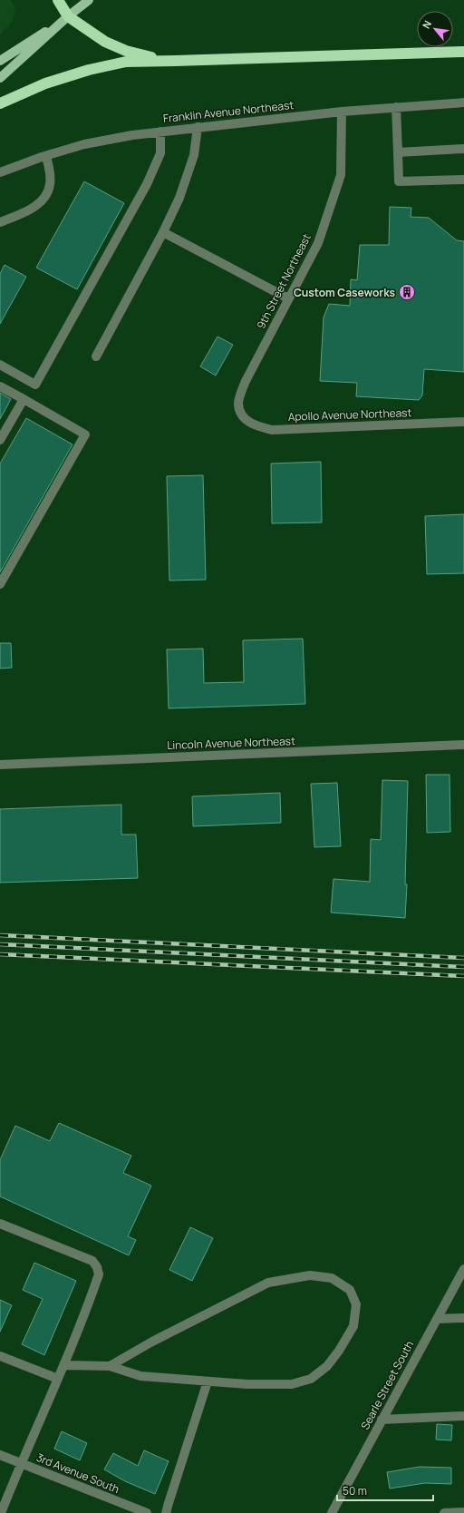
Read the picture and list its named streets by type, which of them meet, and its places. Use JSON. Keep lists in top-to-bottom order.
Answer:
{
  "streets": {
    "street": [
      "Franklin Avenue Northeast",
      "9th Street Northeast",
      "Apollo Avenue Northeast",
      "Lincoln Avenue Northeast",
      "Searle Street South",
      "3rd Avenue South"
    ]
  },
  "crossings": [
    ["Franklin Avenue Northeast", "9th Street Northeast"],
    ["9th Street Northeast", "Apollo Avenue Northeast"]
  ],
  "places": {
    "building": ["Custom Caseworks"]
  },
  "scale_bar": "50 m",
  "north": "top left"
}
